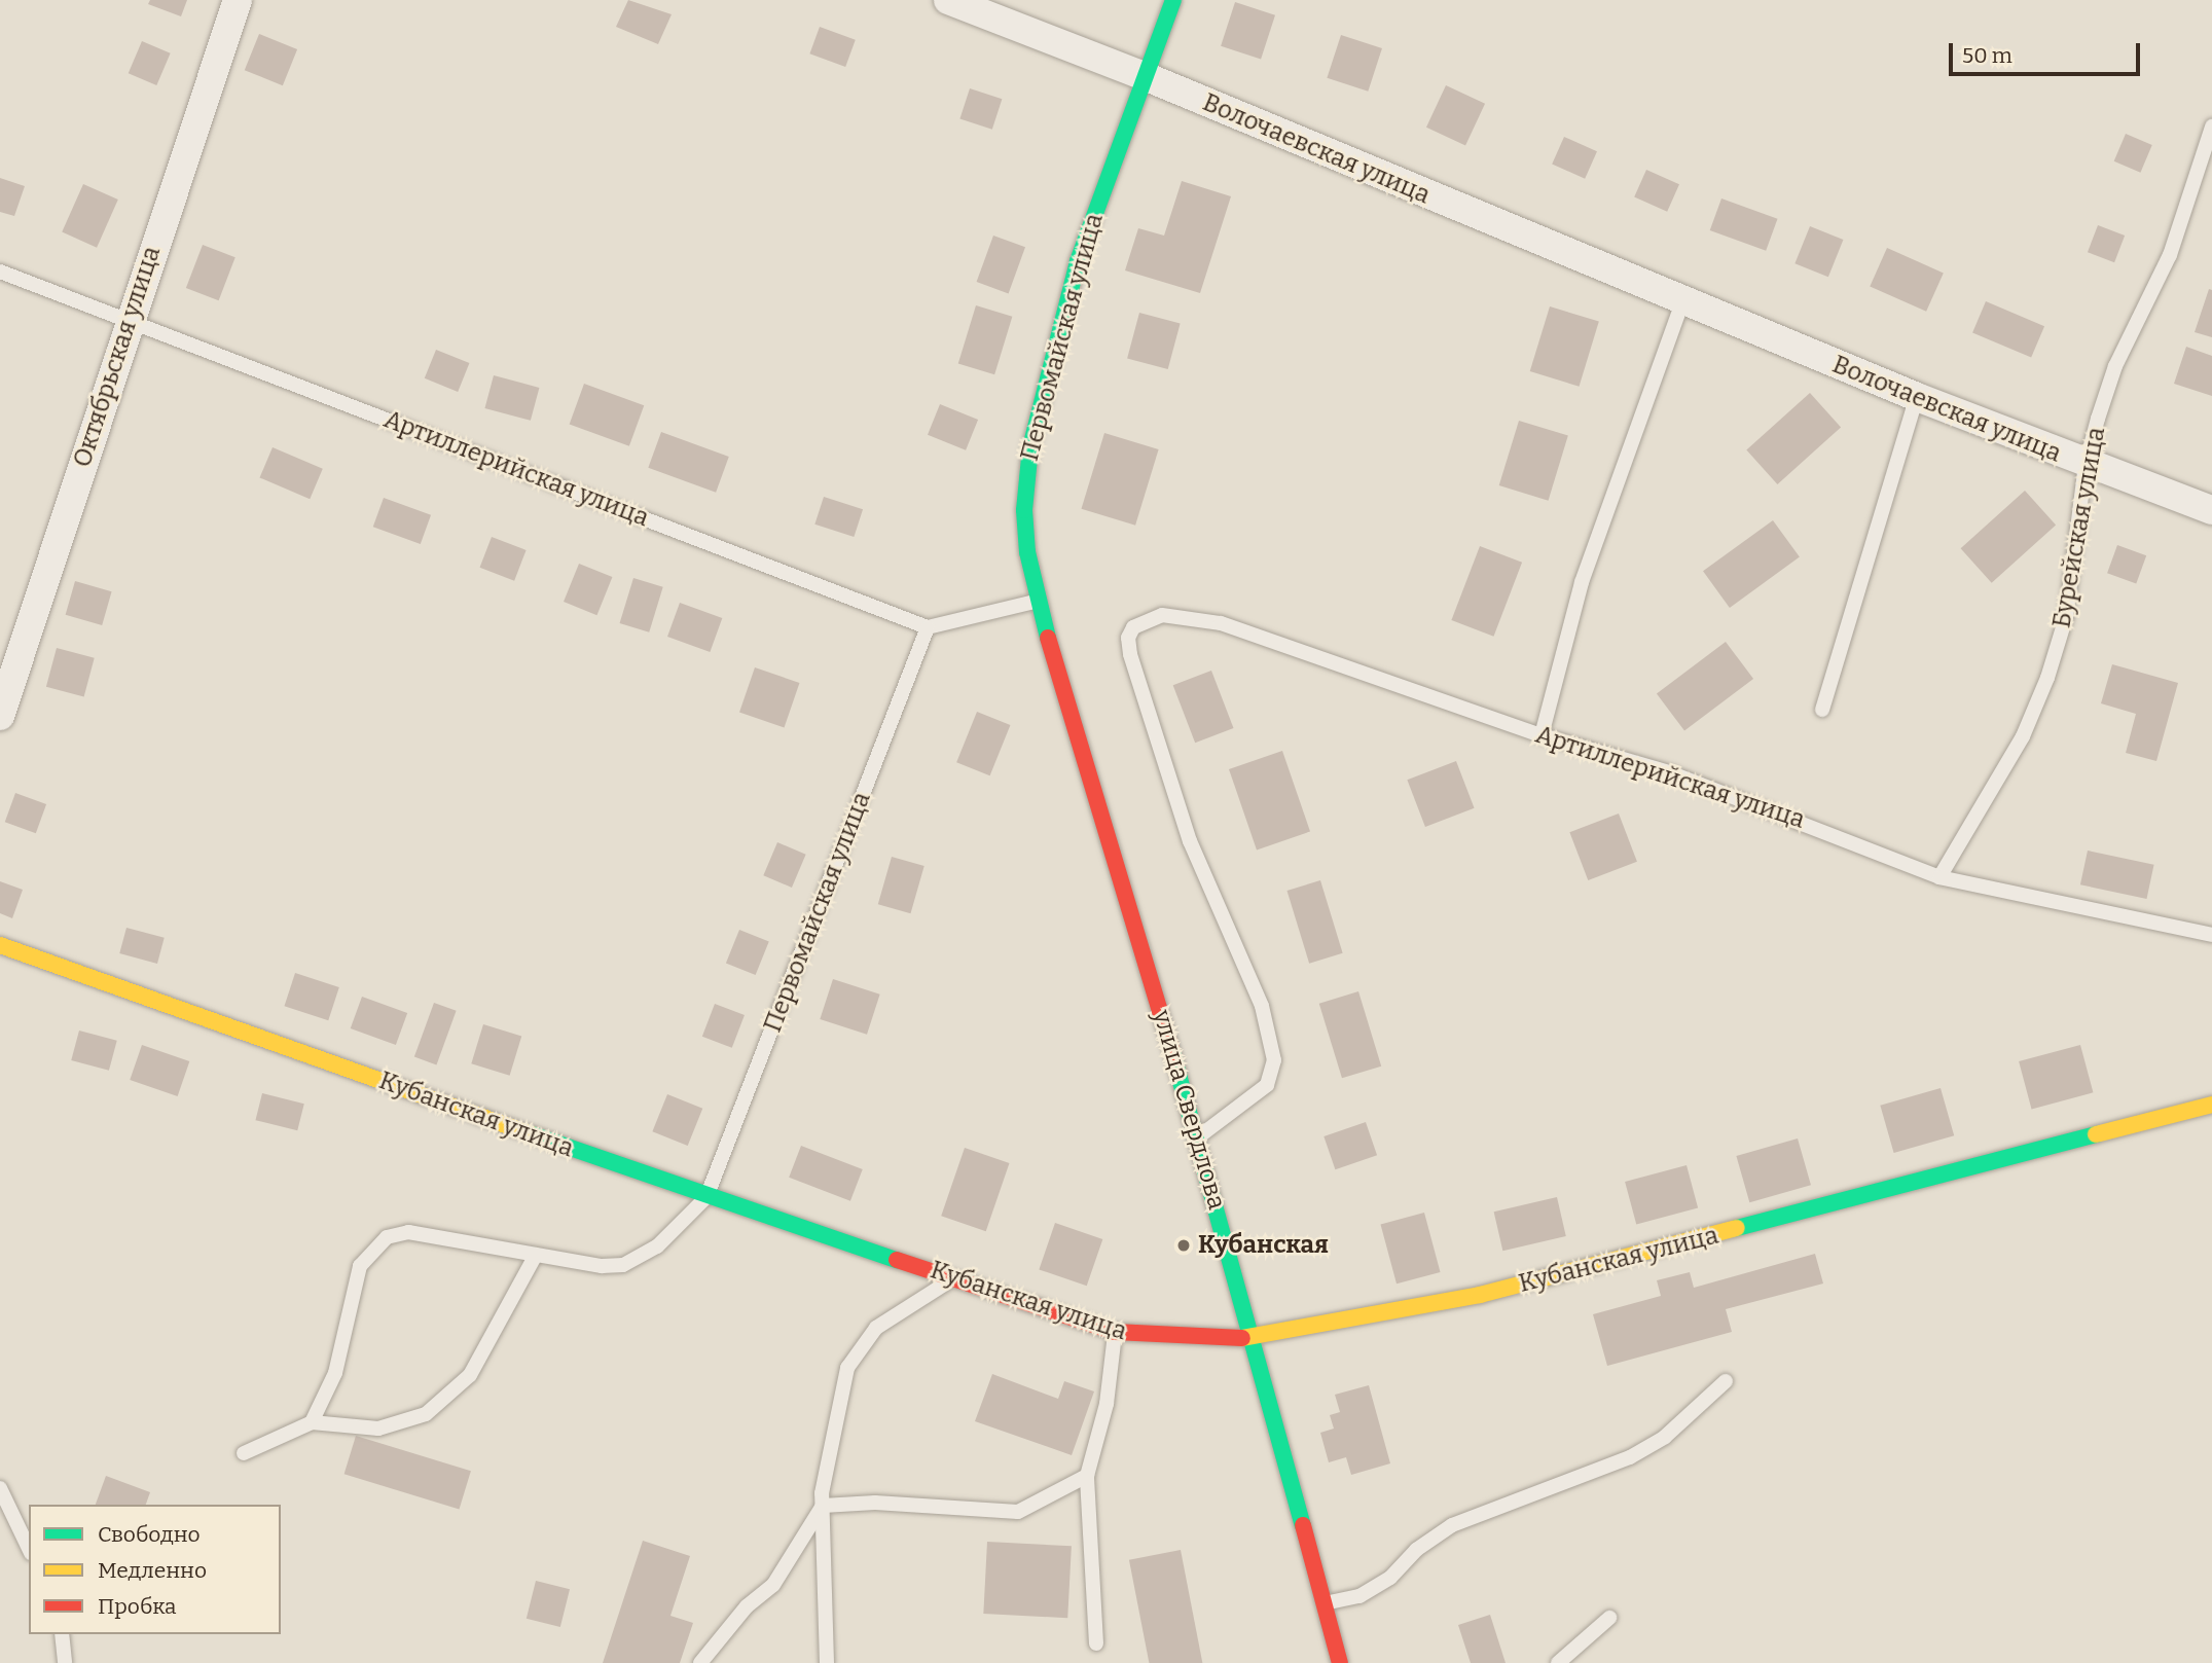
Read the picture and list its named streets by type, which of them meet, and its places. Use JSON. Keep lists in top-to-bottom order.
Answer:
{
  "streets": {
    "street": [
      "Волочаевская улица",
      "Первомайская улица",
      "Октябрьская улица",
      "улица Свердлова",
      "Кубанская улица"
    ],
    "lane": ["Артиллерийская улица", "Бурейская улица"]
  },
  "crossings": [
    ["Волочаевская улица", "Первомайская улица"],
    ["Волочаевская улица", "Бурейская улица"],
    ["Первомайская улица", "Артиллерийская улица"],
    ["Первомайская улица", "улица Свердлова"],
    ["Первомайская улица", "Кубанская улица"],
    ["Октябрьская улица", "Артиллерийская улица"],
    ["Артиллерийская улица", "Бурейская улица"],
    ["Артиллерийская улица", "улица Свердлова"],
    ["улица Свердлова", "Кубанская улица"]
  ],
  "places": ["Кубанская"],
  "legend": ["Свободно", "Медленно", "Пробка"],
  "scale_bar": "50 m"
}
